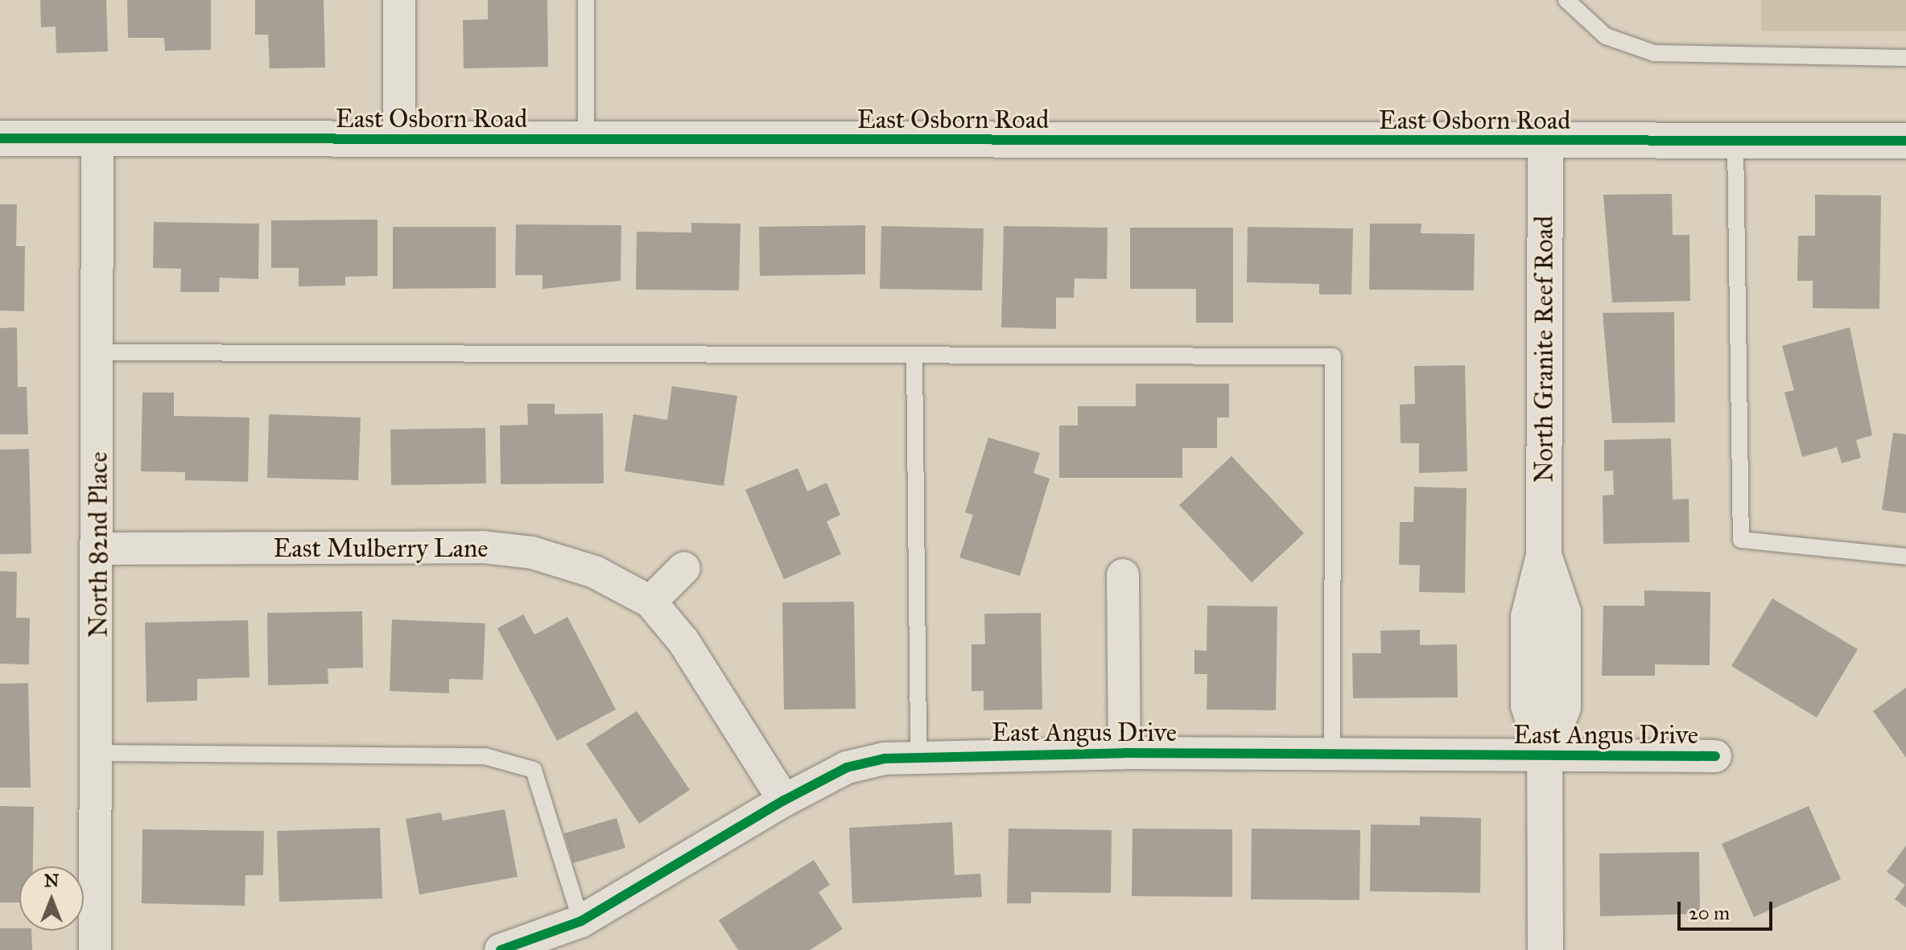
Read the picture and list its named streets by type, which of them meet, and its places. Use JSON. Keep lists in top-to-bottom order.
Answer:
{
  "streets": {
    "street": [
      "East Osborn Road",
      "North Granite Reef Road",
      "North 82nd Place",
      "East Mulberry Lane",
      "East Angus Drive"
    ]
  },
  "crossings": [
    ["East Osborn Road", "North Granite Reef Road"],
    ["East Osborn Road", "North 82nd Place"],
    ["North Granite Reef Road", "East Angus Drive"],
    ["North 82nd Place", "East Mulberry Lane"],
    ["East Mulberry Lane", "East Angus Drive"]
  ],
  "scale_bar": "20 m",
  "north": "top"
}
